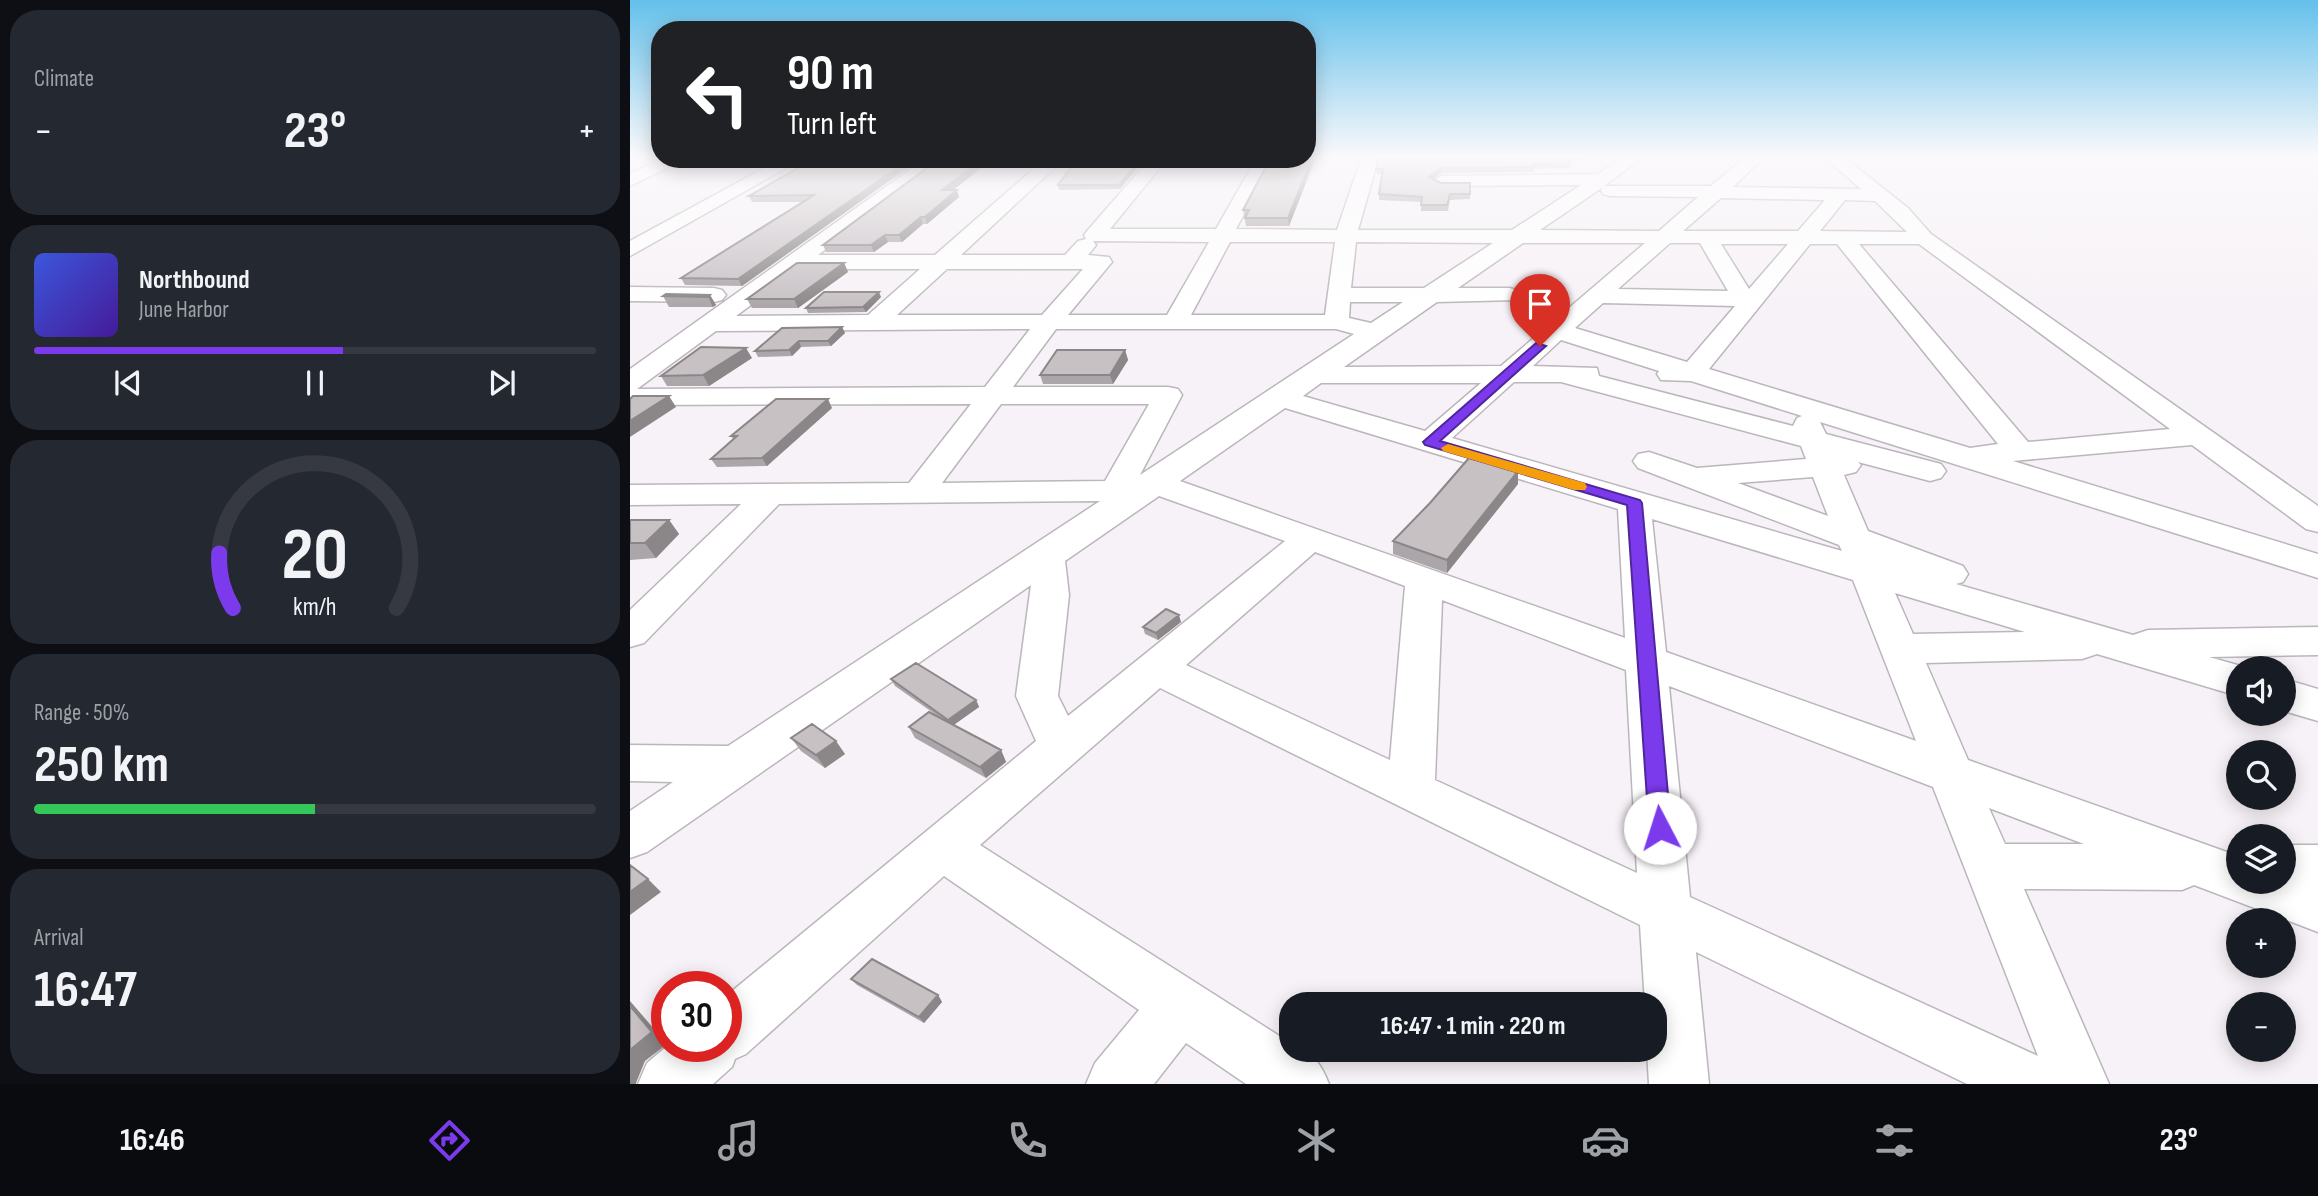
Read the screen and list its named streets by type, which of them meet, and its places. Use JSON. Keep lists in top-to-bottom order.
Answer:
{
  "page": {
    "tile": [
      "Climate",
      ["Range · 50%", "250 km"],
      ["Arrival", "16:47"]
    ],
    "turn": ["90 m", "Turn left"],
    "heat": ["−", "23°", "+"],
    "song": ["Northbound", "June Harbor"],
    "map_buttons": ["+", "−"],
    "limit": "30",
    "trip": "16:47 · 1 min · 220 m",
    "tabs": ["16:46", "23°"],
    "gauge": ["20", "km/h"]
  }
}
